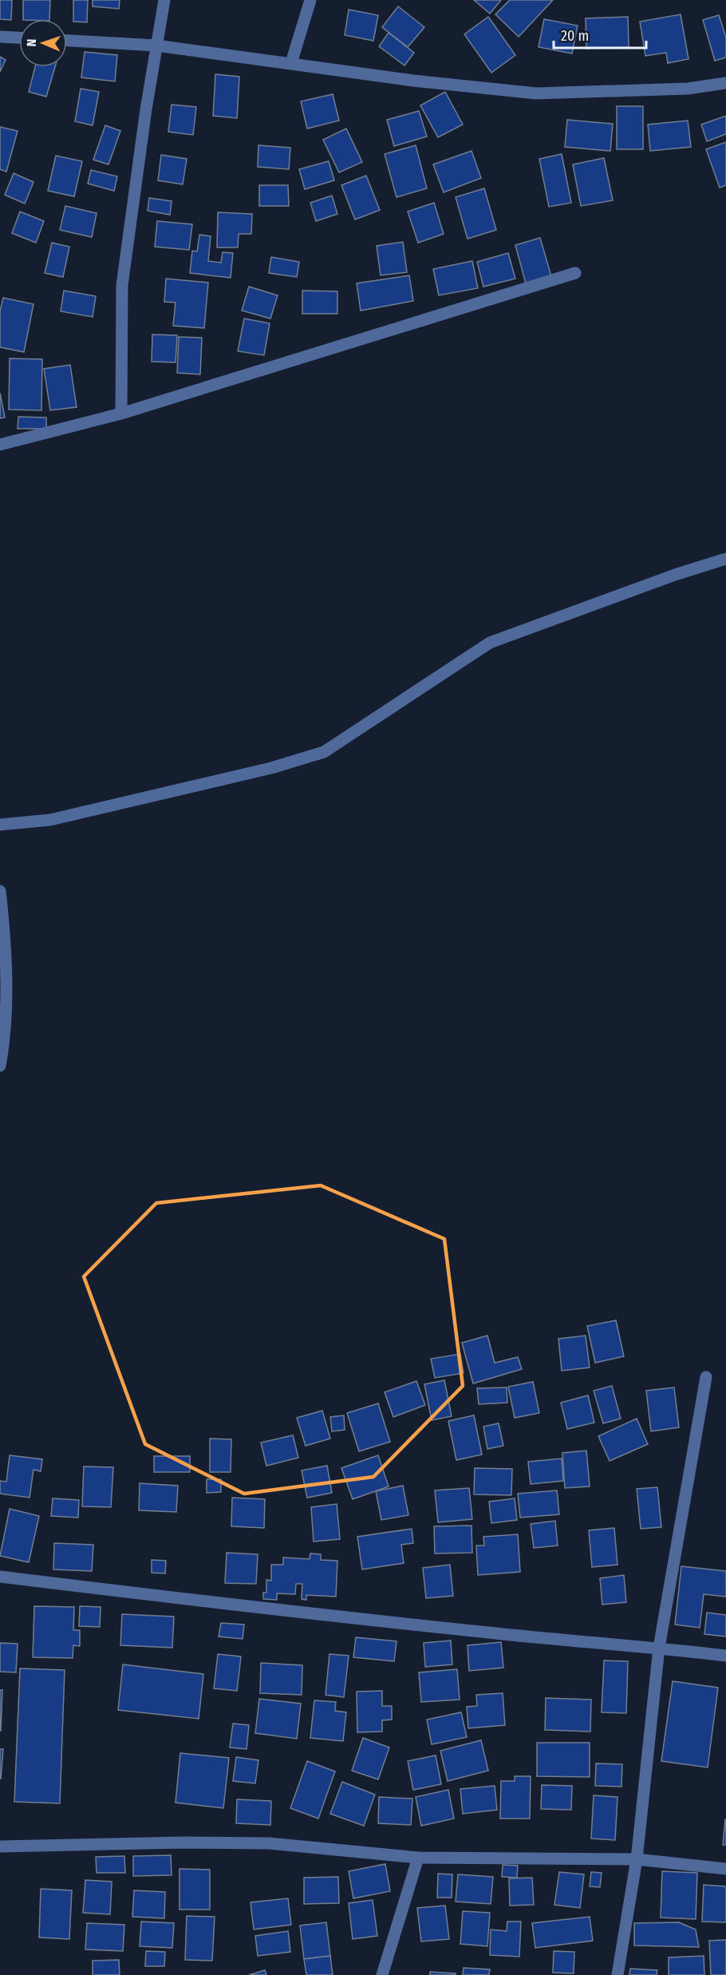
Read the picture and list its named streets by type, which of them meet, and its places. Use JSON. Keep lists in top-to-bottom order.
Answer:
{
  "scale_bar": "20 m",
  "north": "left"
}
